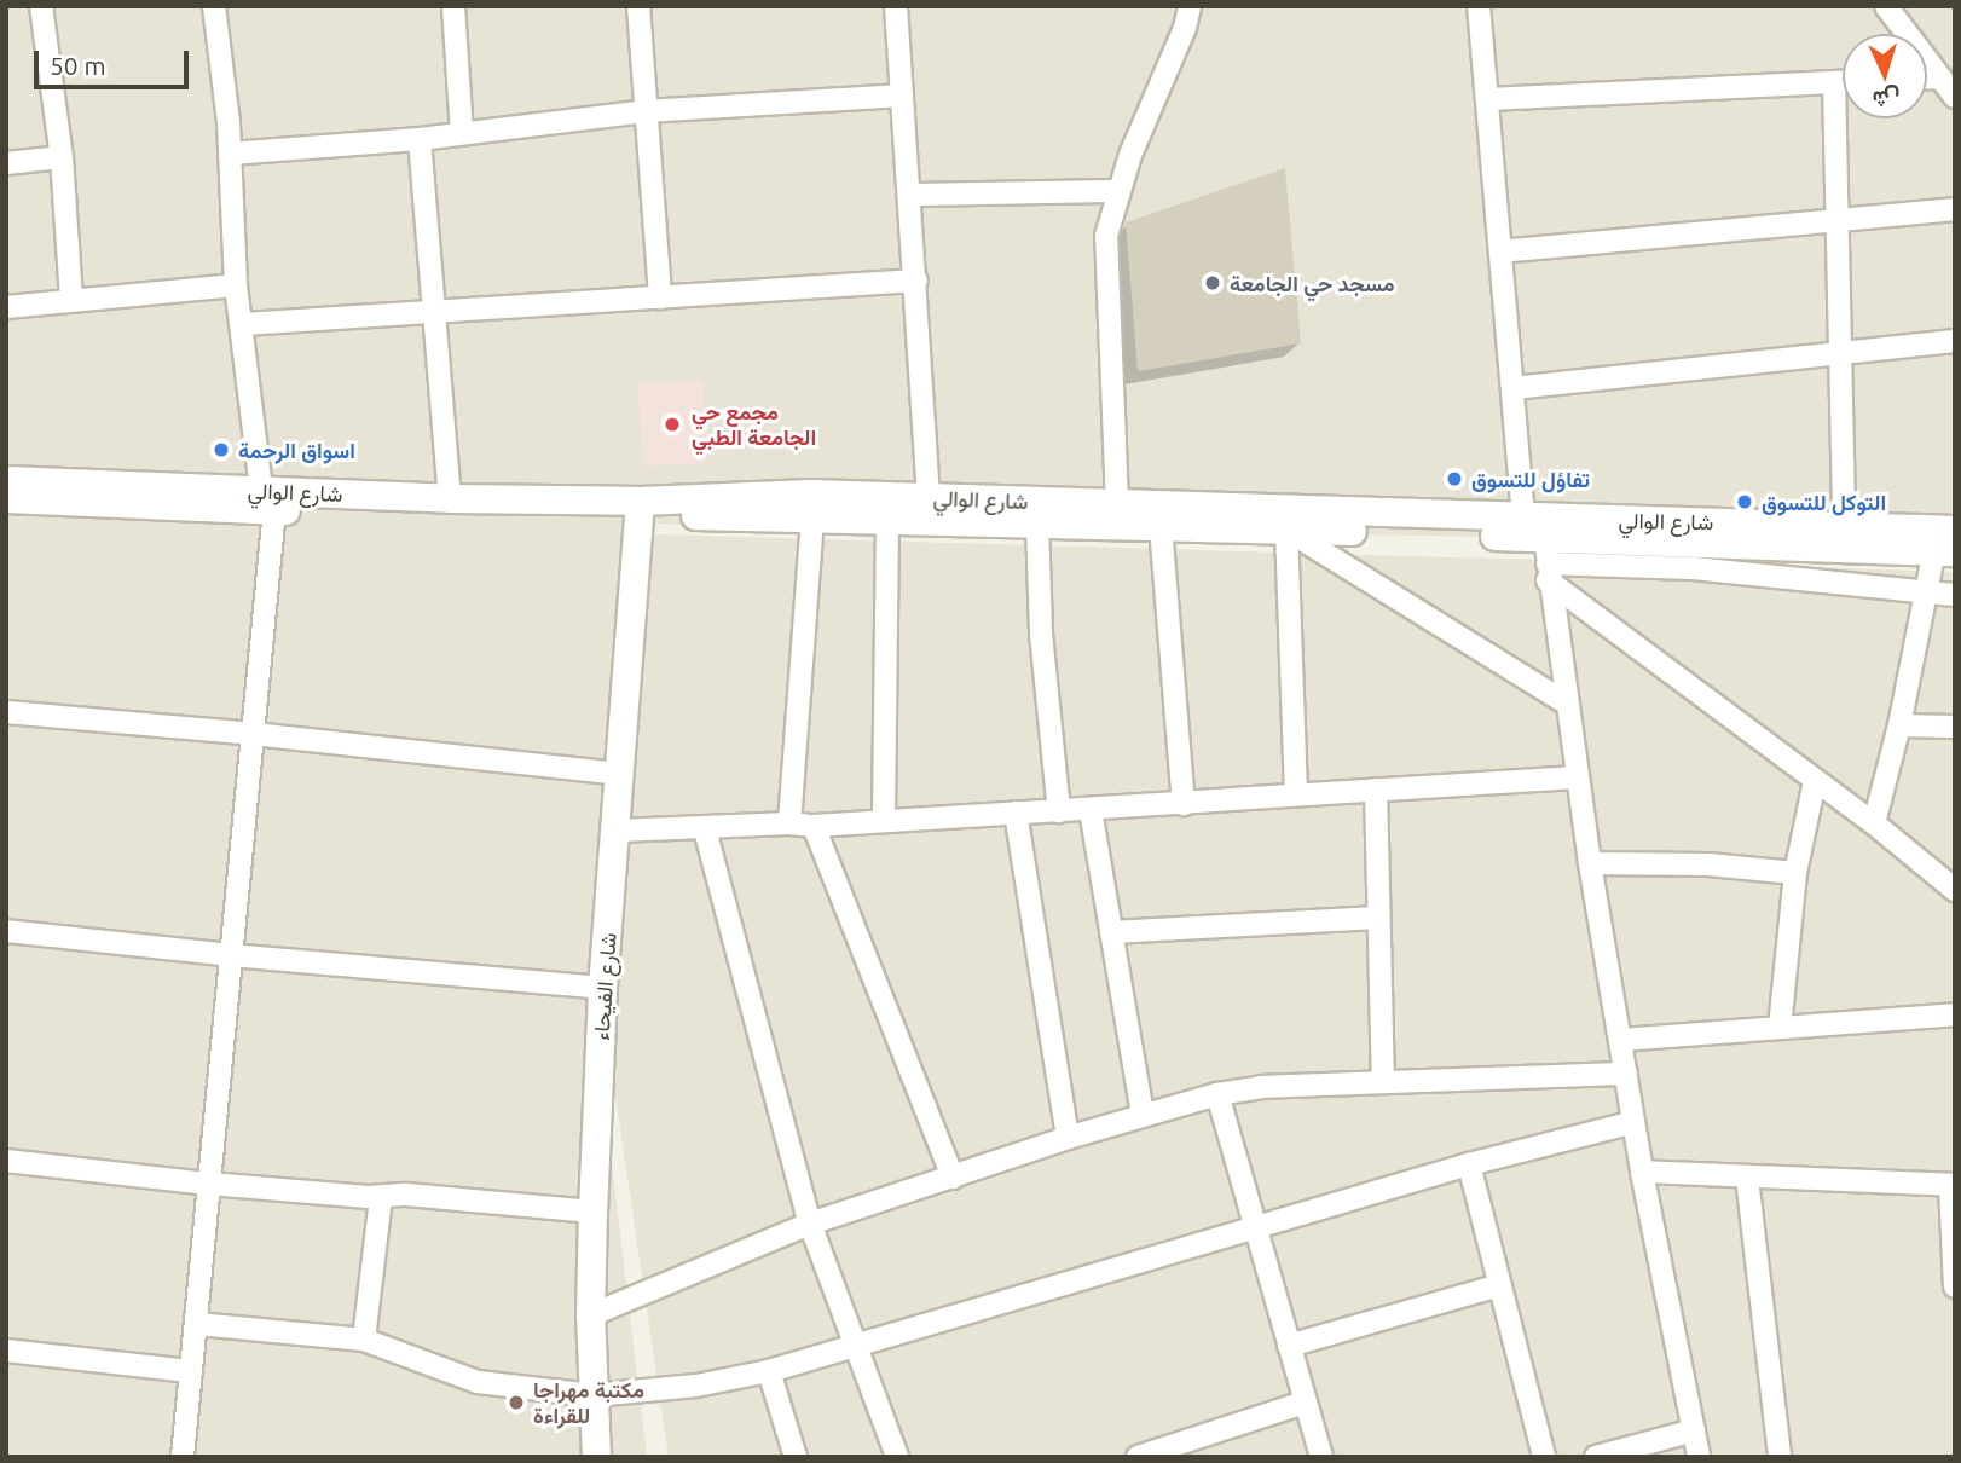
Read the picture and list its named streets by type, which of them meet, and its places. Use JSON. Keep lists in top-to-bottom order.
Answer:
{
  "streets": {
    "street": ["شارع الوالي", "شارع الفيحاء"]
  },
  "crossings": [
    ["شارع الوالي", "شارع الفيحاء"]
  ],
  "places": [
    "مسجد حي الجامعة",
    "مجمع حي الجامعة الطبي",
    "اسواق الرحمة",
    "تفاؤل للتسوق",
    "التوكل للتسوق",
    "مكتبة مهراجا للقراءة"
  ],
  "scale_bar": "50 m",
  "north": "bottom"
}
